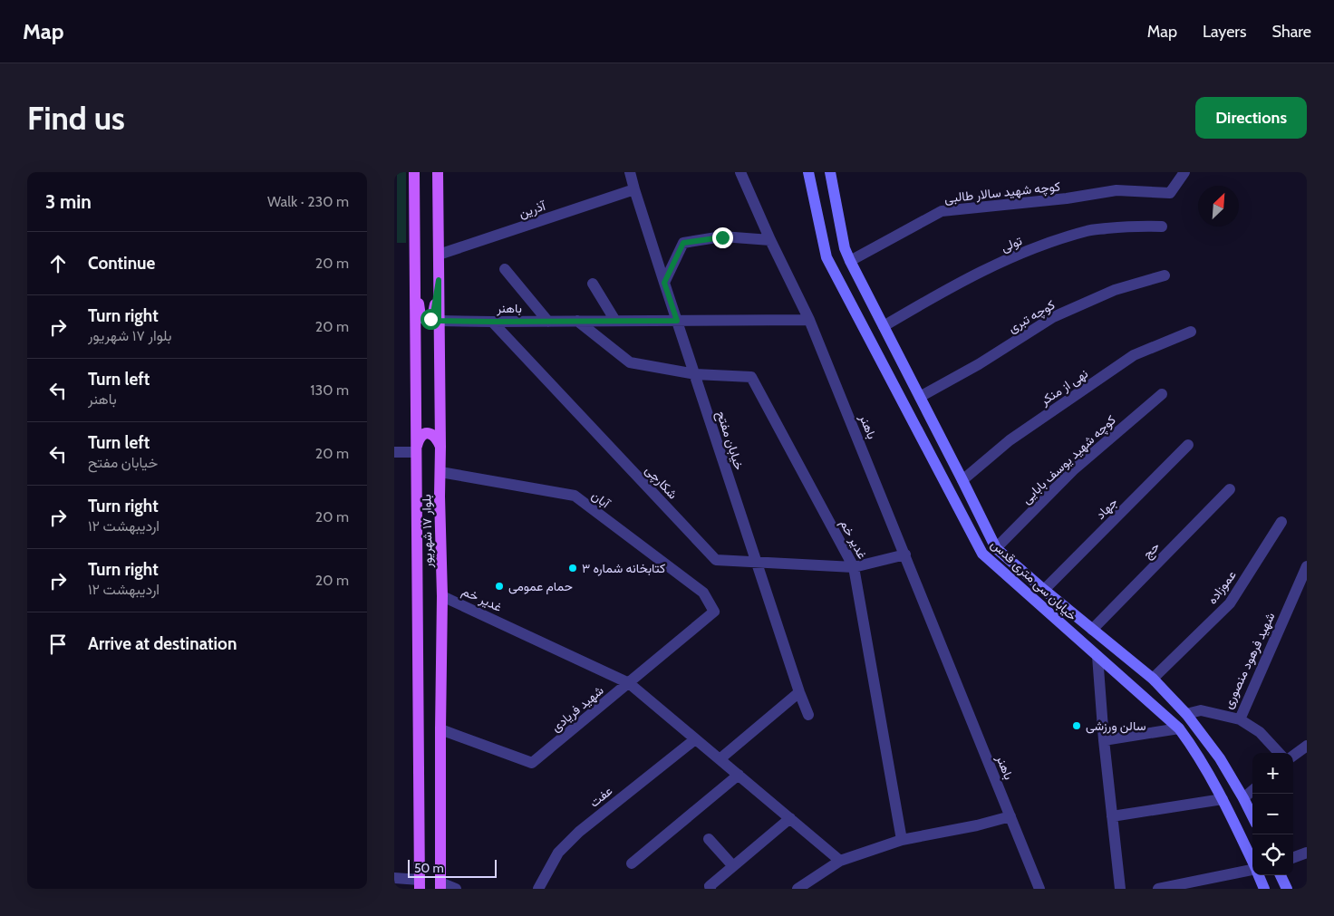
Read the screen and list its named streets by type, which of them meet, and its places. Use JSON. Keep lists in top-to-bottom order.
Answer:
{
  "streets": {
    "main road": ["بلوار ١٧ شهریور", "خیابان سی متری قدس"],
    "street": [
      "کوچه شهید سالار طالبی",
      "آذرین",
      "تولی",
      "باهنر",
      "کوچه تبری",
      "نهی از منکر",
      "خیابان مفتح",
      "کوچه شهید یوسف بابایی",
      "شکارچی",
      "آبان",
      "جهاد",
      "غدیر خم",
      "حج",
      "عموزاده",
      "شهید فرهود منصوری",
      "شهید فریادی",
      "عفت"
    ]
  },
  "crossings": [
    ["کوچه شهید سالار طالبی", "خیابان سی متری قدس"],
    ["آذرین", "خیابان مفتح"],
    ["آذرین", "بلوار ١٧ شهریور"],
    ["تولی", "خیابان سی متری قدس"],
    ["باهنر", "خیابان مفتح"],
    ["باهنر", "شکارچی"],
    ["باهنر", "بلوار ١٧ شهریور"],
    ["کوچه تبری", "خیابان سی متری قدس"],
    ["نهی از منکر", "خیابان سی متری قدس"],
    ["خیابان مفتح", "شکارچی"],
    ["خیابان مفتح", "غدیر خم"],
    ["کوچه شهید یوسف بابایی", "خیابان سی متری قدس"],
    ["شکارچی", "غدیر خم"],
    ["آبان", "بلوار ١٧ شهریور"],
    ["آبان", "شهید فریادی"],
    ["جهاد", "خیابان سی متری قدس"],
    ["بلوار ١٧ شهریور", "غدیر خم"],
    ["بلوار ١٧ شهریور", "شهید فریادی"],
    ["غدیر خم", "شهید فریادی"],
    ["غدیر خم", "عفت"],
    ["حج", "خیابان سی متری قدس"],
    ["خیابان سی متری قدس", "عموزاده"],
    ["خیابان سی متری قدس", "شهید فرهود منصوری"]
  ],
  "places": ["کتابخانه شماره ۳", "حمام عمومی", "سالن ورزشی"],
  "scale_bar": "50 m",
  "north": "top right",
  "page": {
    "header": "Map",
    "nav": ["Map", "Layers", "Share"],
    "buttons": "Directions",
    "title": "Find us",
    "heading": ["3 min", "Walk · 230 m"],
    "list": [
      ["Continue", "20 m"],
      ["Turn right", "بلوار ١٧ شهریور", "20 m"],
      ["Turn left", "باهنر", "130 m"],
      ["Turn left", "خیابان مفتح", "20 m"],
      ["Turn right", "۱۲ اردیبهشت", "20 m"],
      ["Turn right", "۱۲ اردیبهشت", "20 m"],
      "Arrive at destination"
    ],
    "map_buttons": ["+", "−"],
    "scale": "50 m"
  }
}
